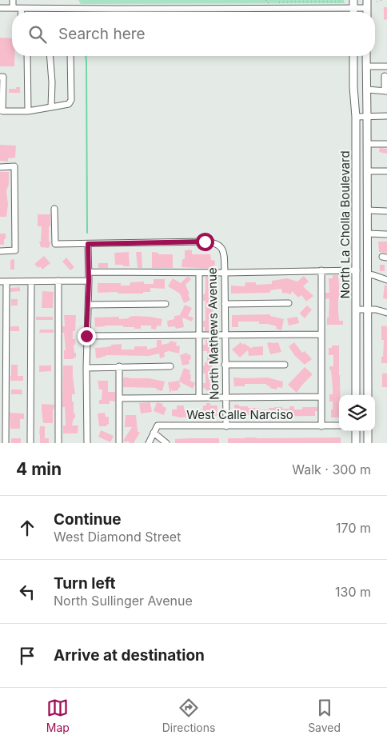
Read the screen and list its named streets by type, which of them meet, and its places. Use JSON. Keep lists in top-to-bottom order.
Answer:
{
  "streets": {
    "main road": ["North La Cholla Boulevard"],
    "street": ["North Mathews Avenue", "West Calle Narciso"]
  },
  "crossings": [
    ["North Mathews Avenue", "West Calle Narciso"]
  ],
  "page": {
    "search": "Search here",
    "heading": ["4 min", "Walk · 300 m"],
    "list": [
      ["Continue", "West Diamond Street", "170 m"],
      ["Turn left", "North Sullinger Avenue", "130 m"],
      "Arrive at destination"
    ],
    "nav": ["Map", "Directions", "Saved"]
  }
}
